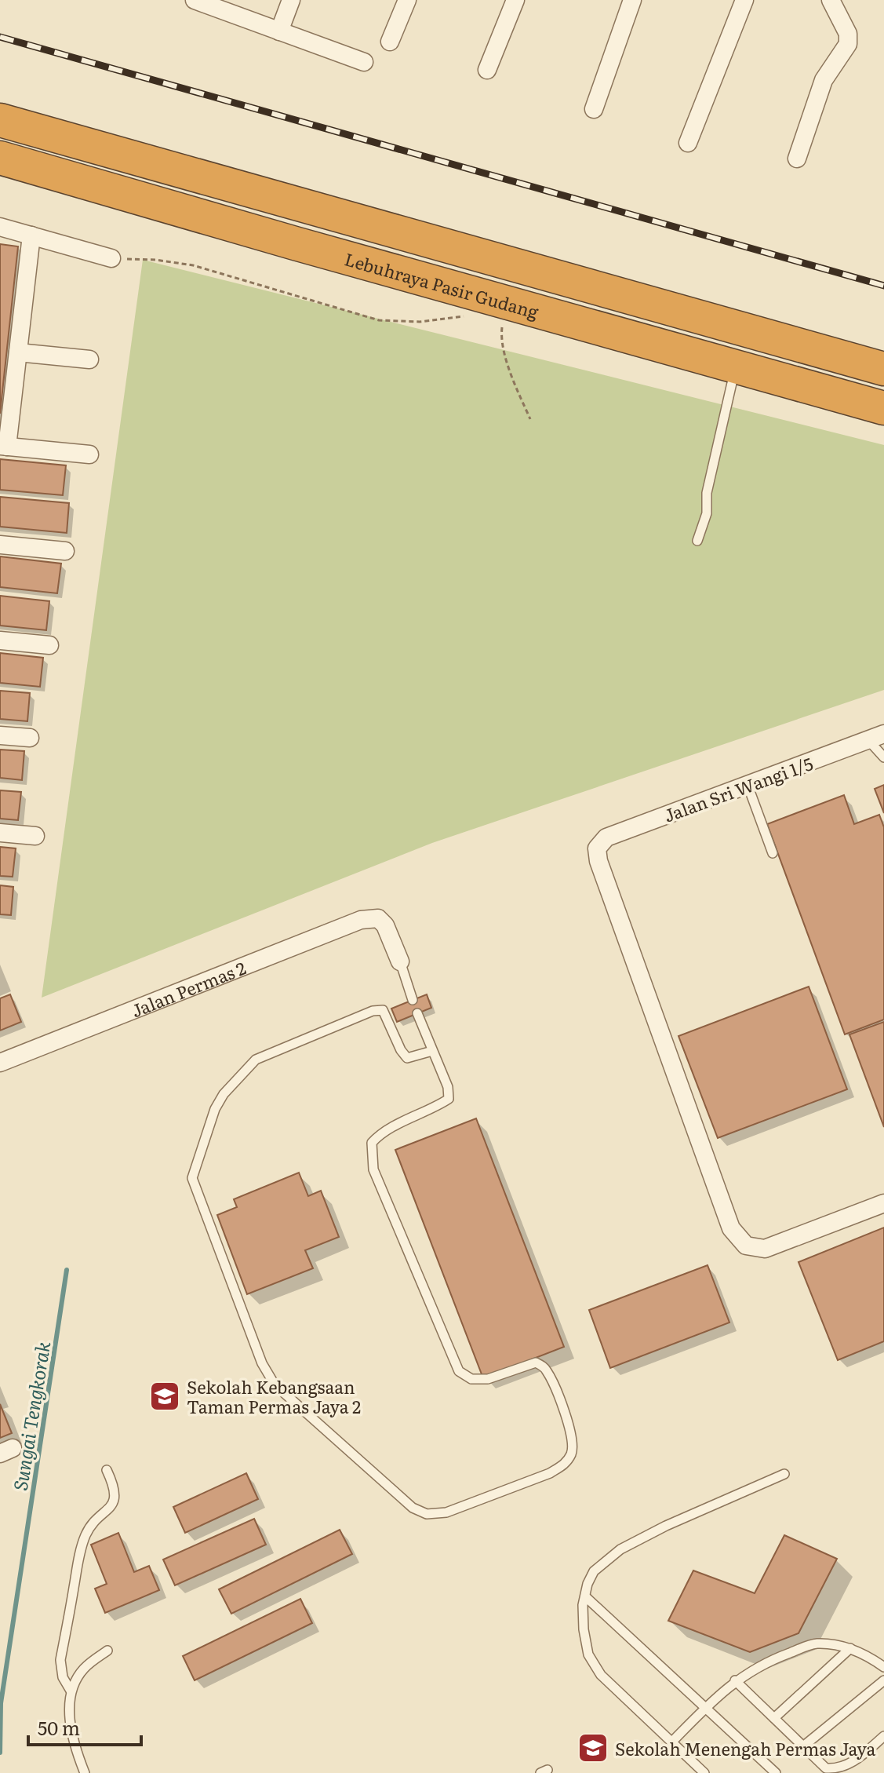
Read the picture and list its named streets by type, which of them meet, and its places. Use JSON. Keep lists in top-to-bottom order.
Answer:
{
  "streets": {
    "highway": ["Lebuhraya Pasir Gudang"],
    "street": ["Jalan Sri Wangi 1/5", "Jalan Permas 2"]
  },
  "water": ["Sungai Tengkorak"],
  "places": {
    "school or university": ["Sekolah Kebangsaan Taman Permas Jaya 2", "Sekolah Menengah Permas Jaya"]
  },
  "scale_bar": "50 m"
}
